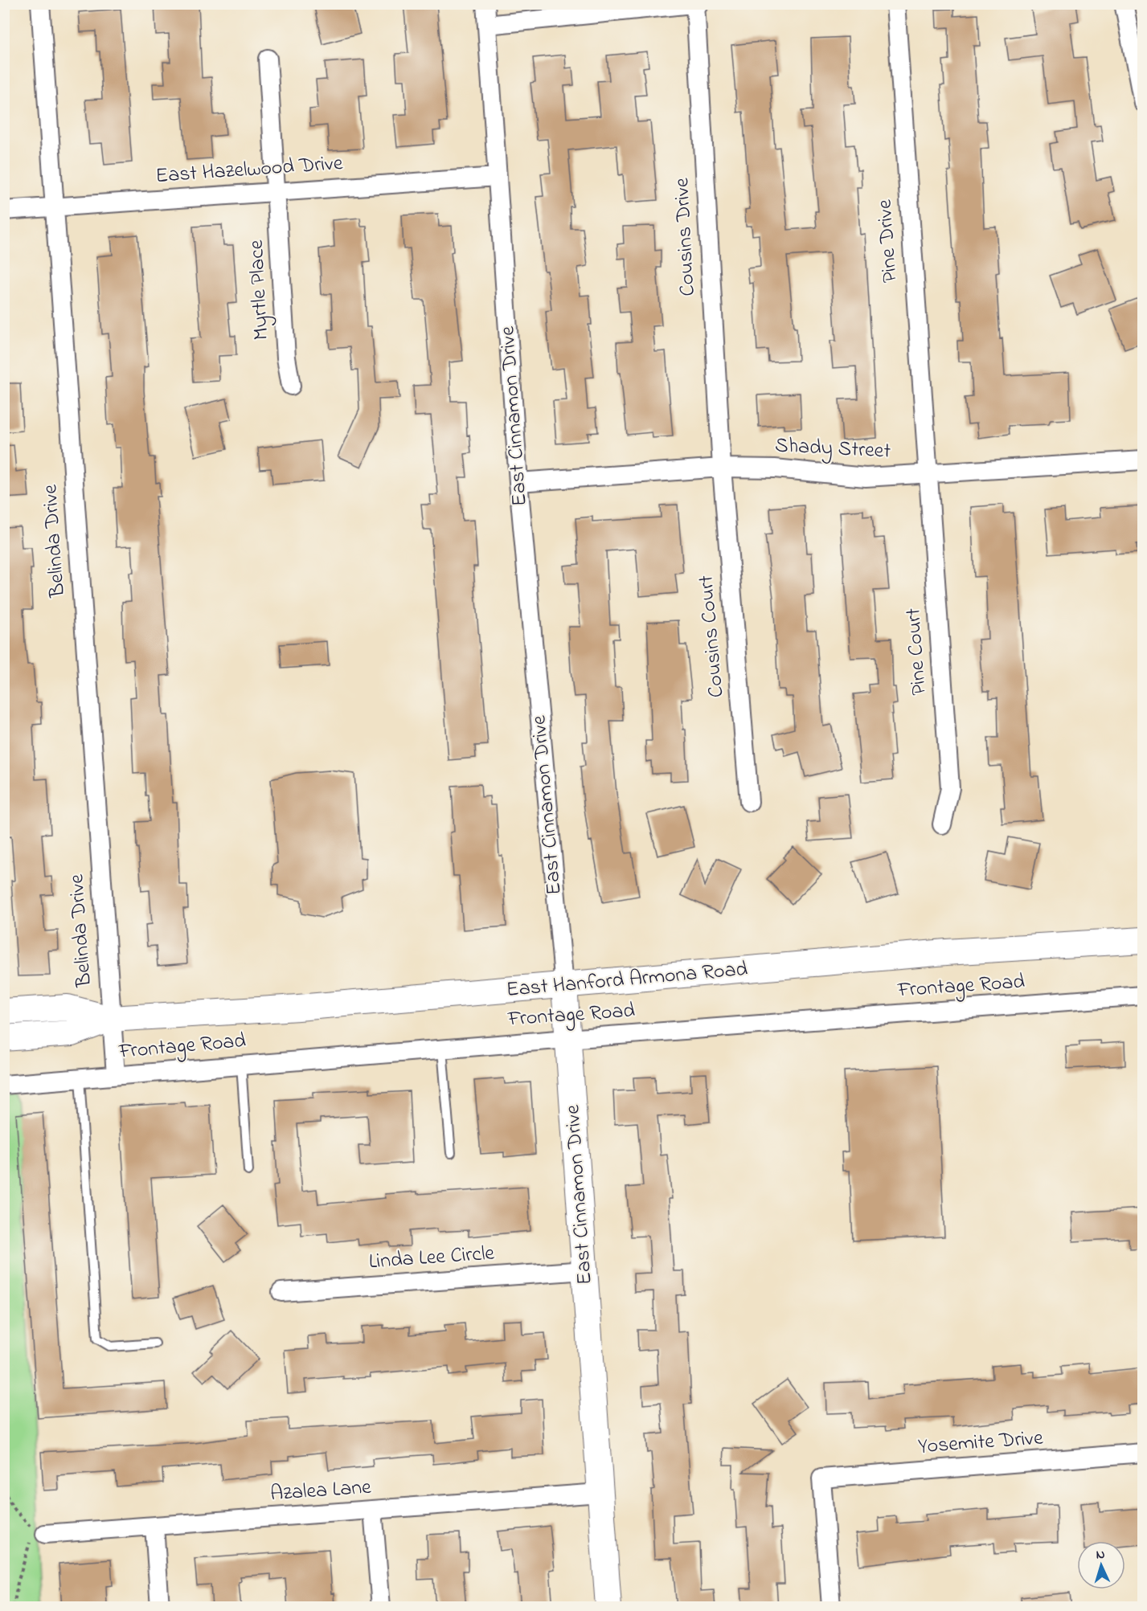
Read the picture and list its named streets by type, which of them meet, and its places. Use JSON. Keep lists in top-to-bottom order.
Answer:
{
  "streets": {
    "main road": ["East Cinnamon Drive", "East Hanford Armona Road"],
    "street": [
      "East Hazelwood Drive",
      "Cousins Drive",
      "Pine Drive",
      "Myrtle Place",
      "Shady Street",
      "Belinda Drive",
      "Cousins Court",
      "Pine Court",
      "Frontage Road",
      "Linda Lee Circle",
      "Yosemite Drive",
      "Azalea Lane"
    ]
  },
  "crossings": [
    ["East Hazelwood Drive", "Myrtle Place"],
    ["East Hazelwood Drive", "East Cinnamon Drive"],
    ["East Hazelwood Drive", "Belinda Drive"],
    ["Cousins Drive", "Shady Street"],
    ["Cousins Drive", "Cousins Court"],
    ["Pine Drive", "Shady Street"],
    ["Pine Drive", "Pine Court"],
    ["East Cinnamon Drive", "Shady Street"],
    ["East Cinnamon Drive", "East Hanford Armona Road"],
    ["East Cinnamon Drive", "Frontage Road"],
    ["East Cinnamon Drive", "Linda Lee Circle"],
    ["East Cinnamon Drive", "Azalea Lane"],
    ["Shady Street", "Cousins Court"],
    ["Shady Street", "Pine Court"],
    ["Belinda Drive", "East Hanford Armona Road"],
    ["Belinda Drive", "Frontage Road"]
  ],
  "north": "top"
}
